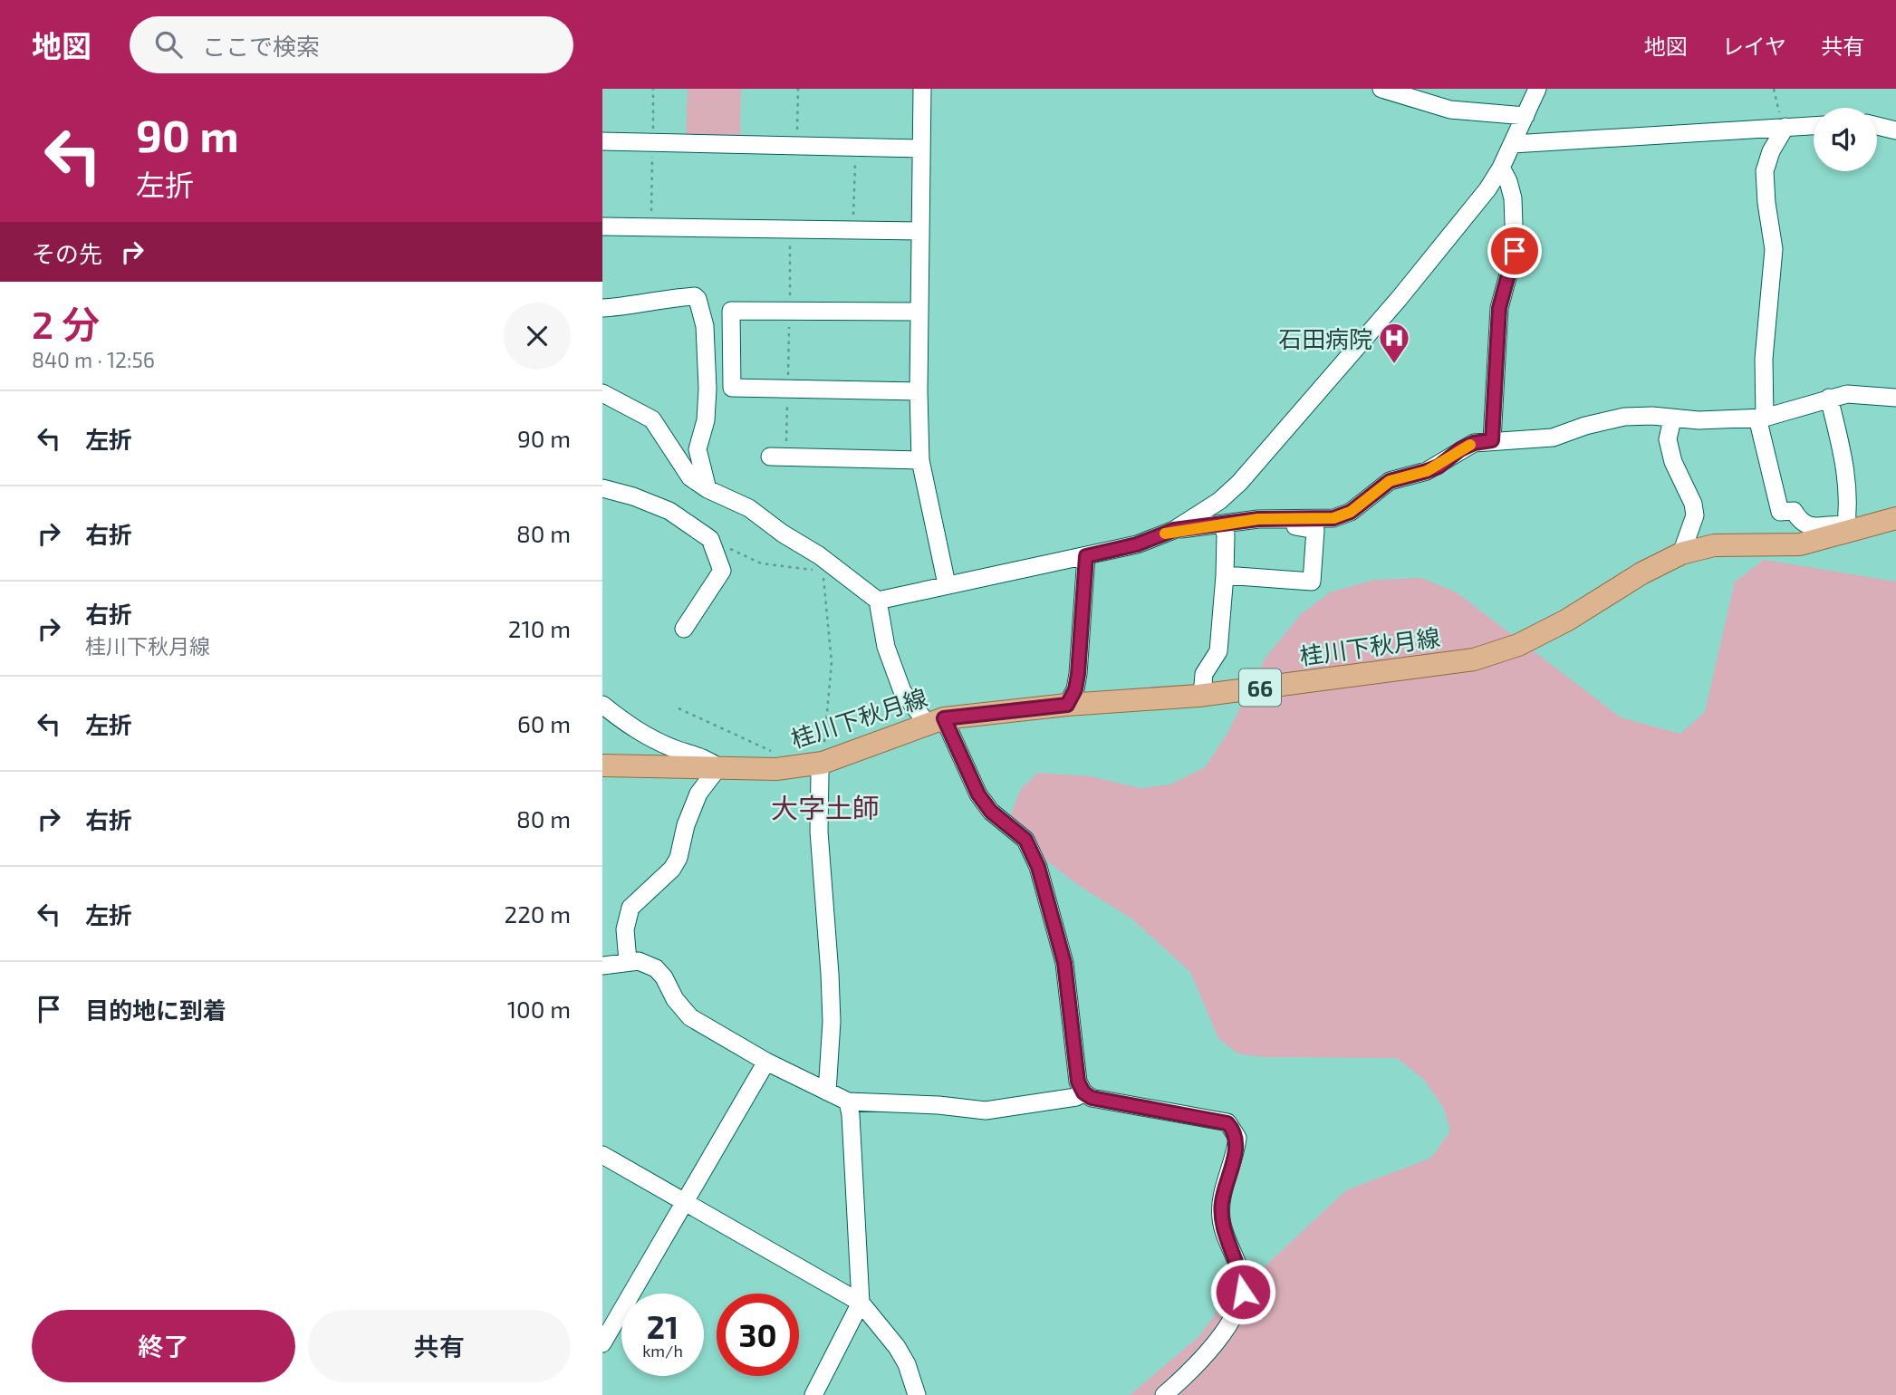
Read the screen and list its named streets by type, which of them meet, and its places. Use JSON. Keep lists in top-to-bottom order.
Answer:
{
  "streets": {
    "main road": ["桂川下秋月線", "66"]
  },
  "districts": ["大字土師"],
  "places": {
    "hospital": ["石田病院"]
  },
  "page": {
    "header": "地図",
    "search": "ここで検索",
    "nav": ["地図", "レイヤ", "共有"],
    "turn": ["90 m", "左折"],
    "then": "その先",
    "heading": ["2 分", "840 m · 12:56"],
    "list": [
      {
        "name": "左折",
        "value": "90 m"
      },
      {
        "name": "右折",
        "value": "80 m"
      },
      {
        "name": "右折",
        "note": "桂川下秋月線",
        "value": "210 m"
      },
      {
        "name": "左折",
        "value": "60 m"
      },
      {
        "name": "右折",
        "value": "80 m"
      },
      {
        "name": "左折",
        "value": "220 m"
      },
      {
        "name": "目的地に到着",
        "value": "100 m"
      }
    ],
    "speed": "21 km/h",
    "limit": "30",
    "buttons": ["終了", "共有"]
  }
}
